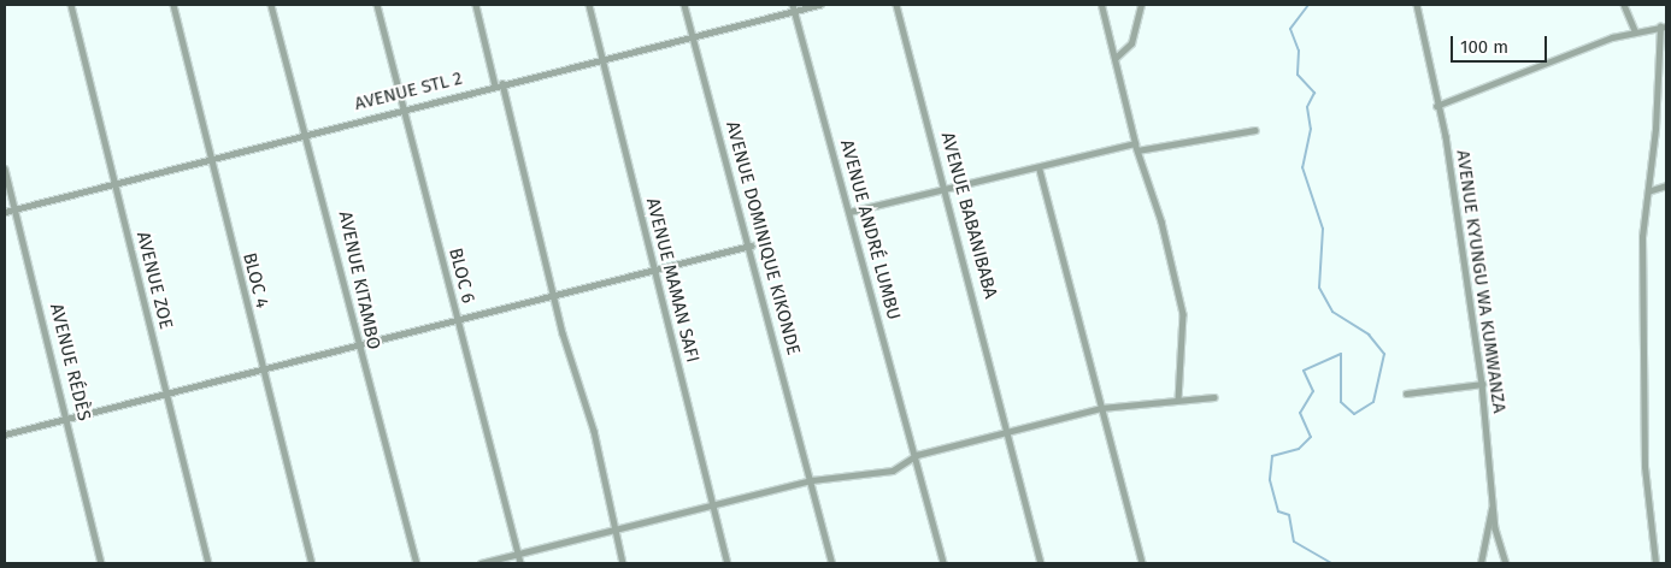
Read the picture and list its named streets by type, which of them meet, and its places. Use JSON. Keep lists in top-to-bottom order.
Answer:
{
  "streets": {
    "street": [
      "AVENUE STL 2",
      "AVENUE BABANIBABA",
      "AVENUE ANDRÉ LUMBU",
      "AVENUE DOMINIQUE KIKONDE",
      "BLOC 6",
      "AVENUE ZOE",
      "BLOC 4",
      "AVENUE KITAMBO",
      "AVENUE MAMAN SAFI",
      "AVENUE KYUNGU WA KUMWANZA",
      "AVENUE RÉDÈS"
    ]
  },
  "crossings": [
    ["AVENUE STL 2", "AVENUE ANDRÉ LUMBU"],
    ["AVENUE STL 2", "AVENUE DOMINIQUE KIKONDE"],
    ["AVENUE STL 2", "BLOC 6"],
    ["AVENUE STL 2", "AVENUE ZOE"],
    ["AVENUE STL 2", "BLOC 4"],
    ["AVENUE STL 2", "AVENUE KITAMBO"],
    ["AVENUE STL 2", "AVENUE MAMAN SAFI"],
    ["AVENUE STL 2", "AVENUE RÉDÈS"]
  ],
  "scale_bar": "100 m"
}
